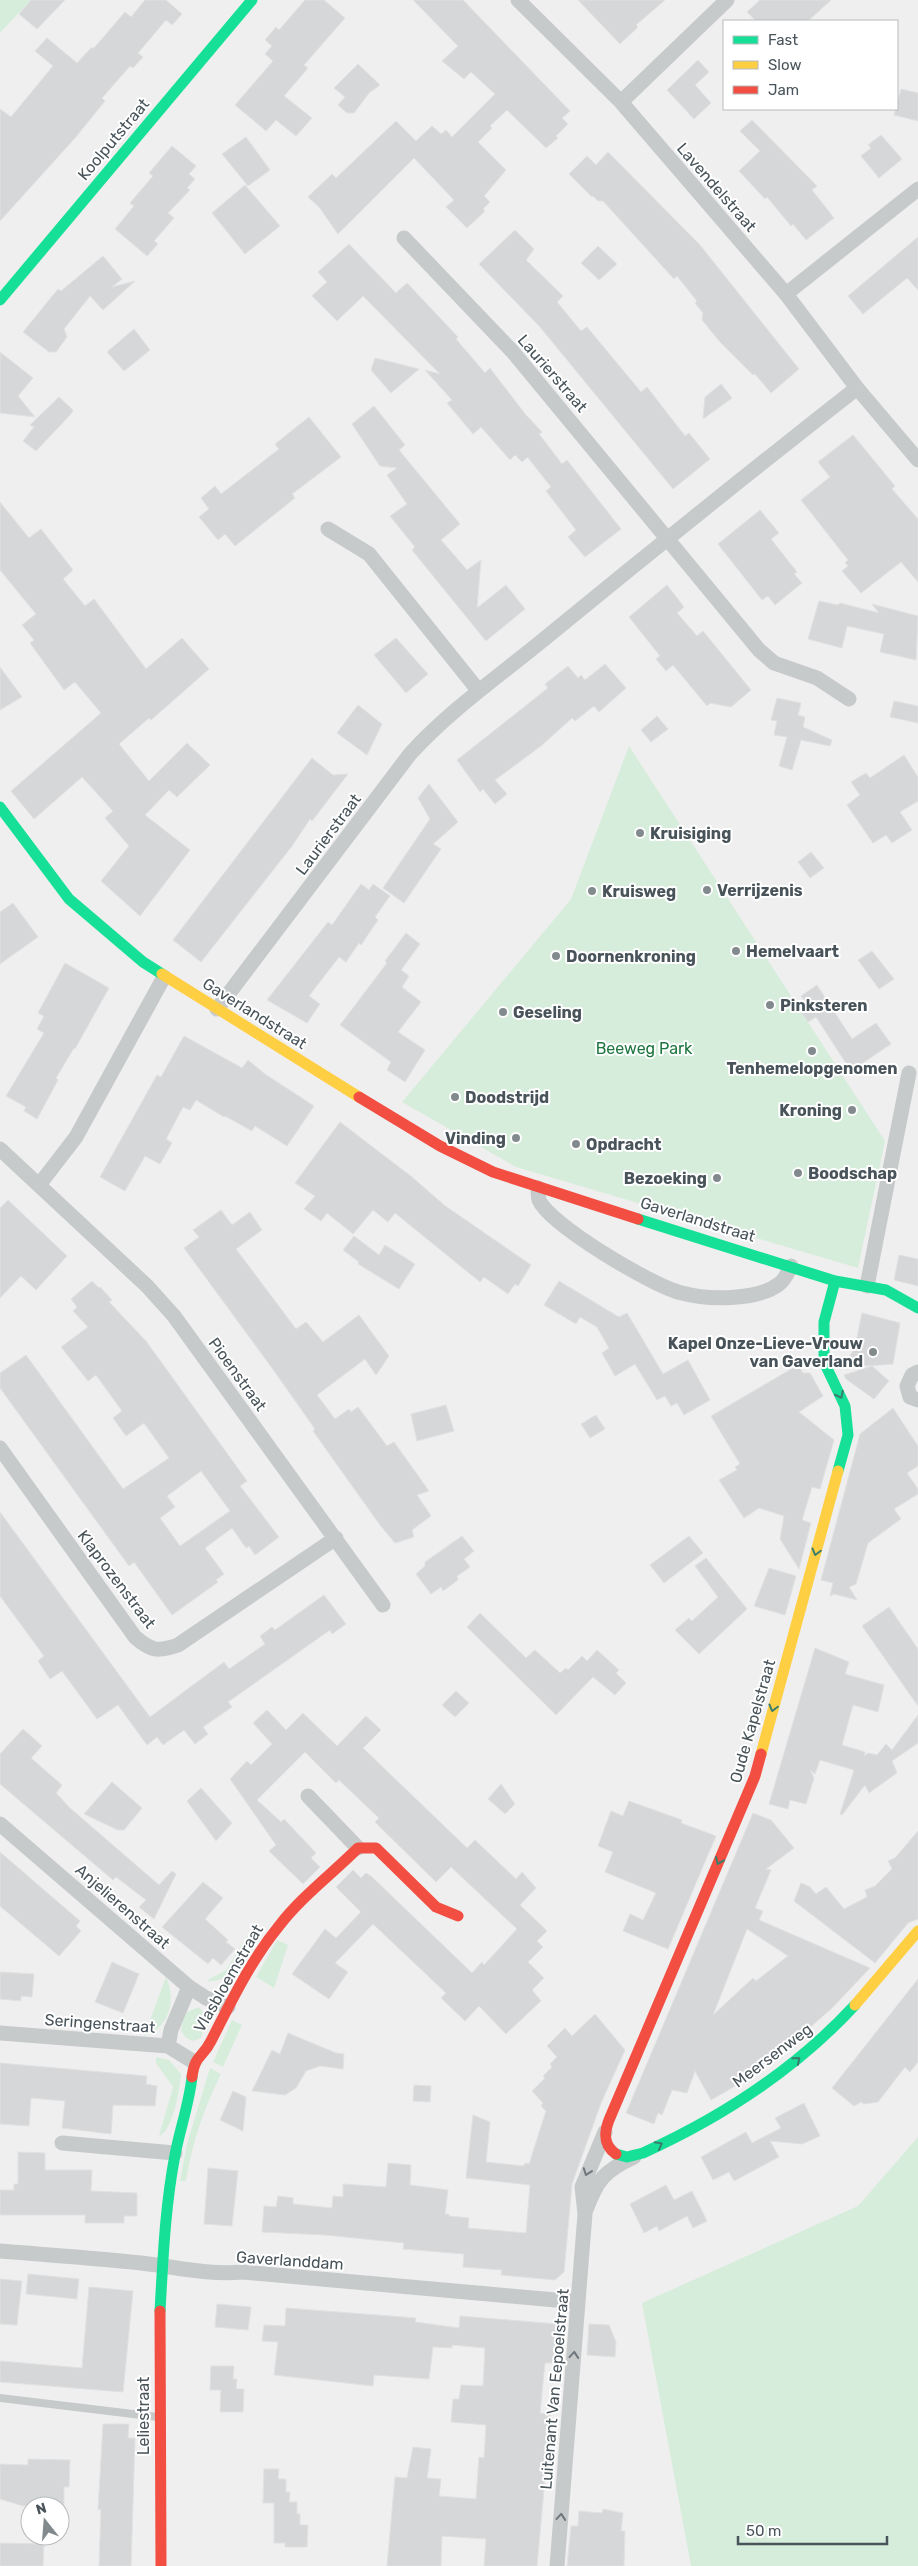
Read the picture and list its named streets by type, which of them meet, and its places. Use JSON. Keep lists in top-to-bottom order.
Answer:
{
  "streets": {
    "street": [
      "Koolputstraat",
      "Lavendelstraat",
      "Laurierstraat",
      "Gaverlandstraat",
      "Pioenstraat",
      "Klaprozenstraat",
      "Oude Kapelstraat",
      "Anjelierenstraat",
      "Vlasbloemstraat",
      "Seringenstraat",
      "Meersenweg",
      "Gaverlanddam",
      "Luitenant Van Eepoelstraat",
      "Leliestraat"
    ]
  },
  "crossings": [
    ["Lavendelstraat", "Laurierstraat"],
    ["Laurierstraat", "Gaverlandstraat"],
    ["Gaverlandstraat", "Oude Kapelstraat"],
    ["Pioenstraat", "Klaprozenstraat"],
    ["Oude Kapelstraat", "Meersenweg"],
    ["Oude Kapelstraat", "Luitenant Van Eepoelstraat"],
    ["Anjelierenstraat", "Vlasbloemstraat"],
    ["Vlasbloemstraat", "Seringenstraat"],
    ["Meersenweg", "Luitenant Van Eepoelstraat"],
    ["Gaverlanddam", "Luitenant Van Eepoelstraat"],
    ["Gaverlanddam", "Leliestraat"]
  ],
  "one_way": ["Oude Kapelstraat", "Meersenweg"],
  "parks": ["Beeweg Park"],
  "places": [
    "Kruisiging",
    "Verrijzenis",
    "Kruisweg",
    "Hemelvaart",
    "Doornenkroning",
    "Pinksteren",
    "Geseling",
    "Tenhemelopgenomen",
    "Doodstrijd",
    "Kroning",
    "Vinding",
    "Opdracht",
    "Boodschap",
    "Bezoeking",
    "Kapel Onze-Lieve-Vrouw van Gaverland"
  ],
  "legend": ["Fast", "Slow", "Jam"],
  "scale_bar": "50 m",
  "north": "top"
}
